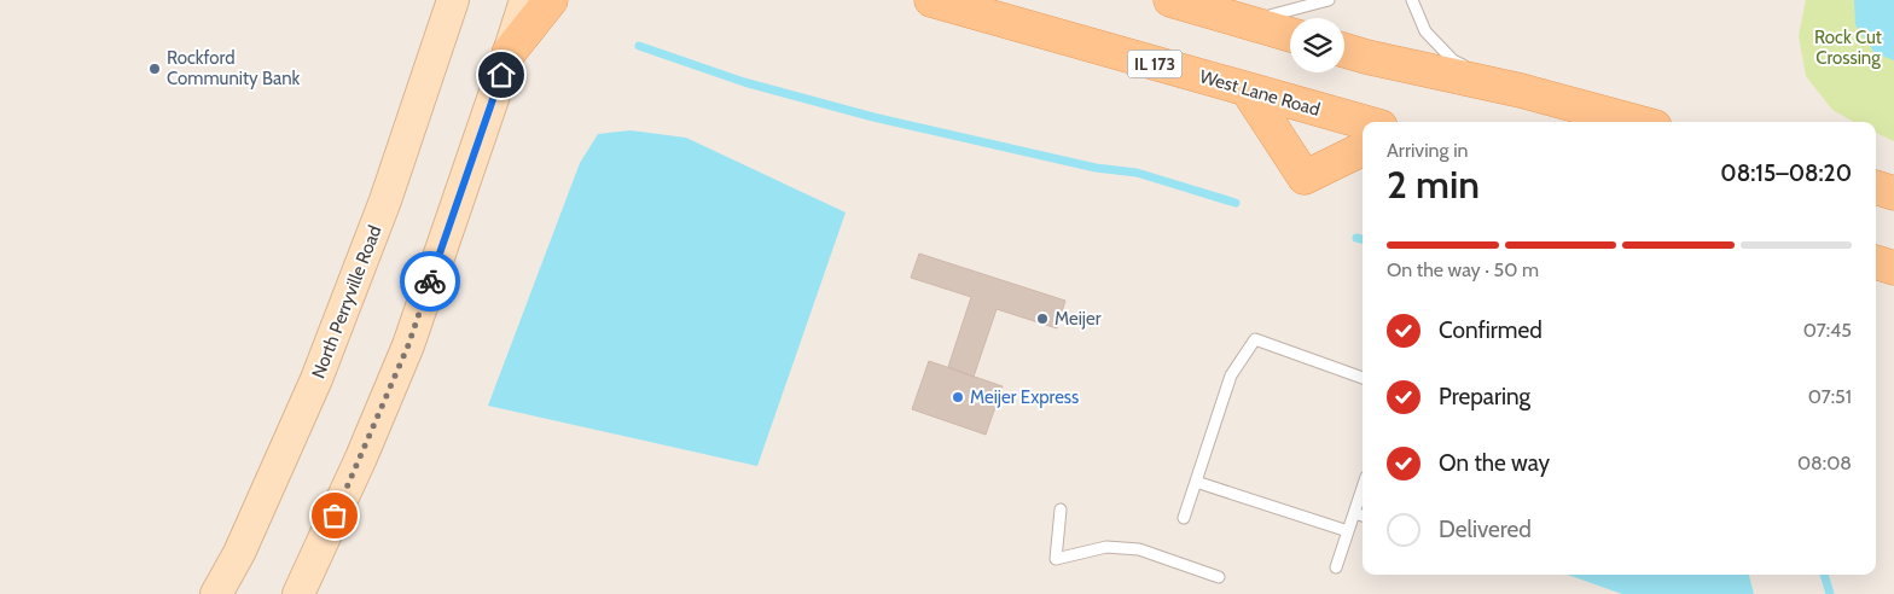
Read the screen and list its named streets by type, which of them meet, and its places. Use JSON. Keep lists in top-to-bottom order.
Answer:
{
  "streets": {
    "main road": ["IL 173", "West Lane Road", "North Perryville Road"]
  },
  "parks": ["Rock Cut Crossing"],
  "places": ["Rockford Community Bank", "Meijer", "Meijer Express"],
  "page": {
    "heading": ["2 min", "Arriving in", "08:15–08:20"],
    "bar": "On the way · 50 m",
    "list": [
      ["Confirmed", "07:45"],
      ["Preparing", "07:51"],
      ["On the way", "08:08"],
      "Delivered"
    ]
  }
}
